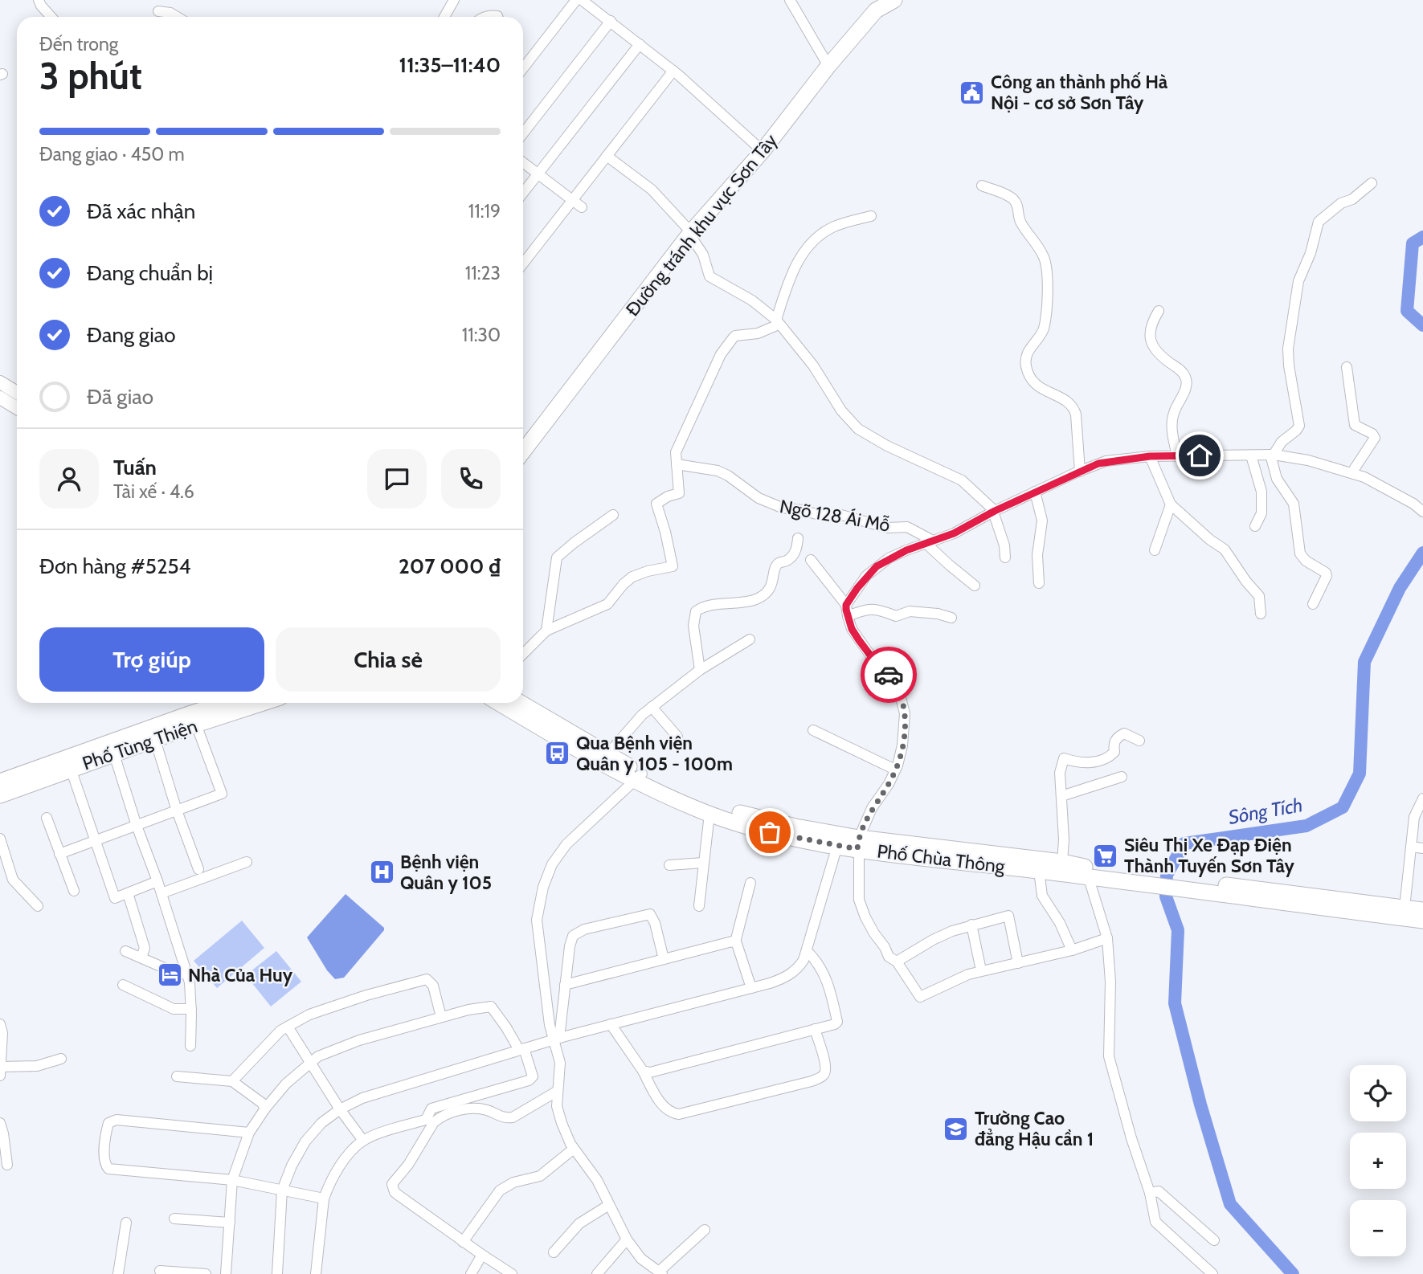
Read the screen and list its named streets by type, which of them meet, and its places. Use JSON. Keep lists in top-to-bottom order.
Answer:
{
  "streets": {
    "highway": ["Đường tránh khu vực Sơn Tây", "Phố Tùng Thiện", "Phố Chùa Thông"],
    "street": ["Ngõ 128 Ái Mỗ"]
  },
  "water": ["Sông Tích"],
  "places": {
    "public building": ["Công an thành phố Hà Nội - cơ sở Sơn Tây"],
    "bus stop": ["Qua Bệnh viện Quân y 105 - 100m"],
    "supermarket": ["Siêu Thị Xe Đạp Điện Thành Tuyến Sơn Tây"],
    "hospital": ["Bệnh viện Quân y 105"],
    "hotel": ["Nhà Của Huy"],
    "school or university": ["Trường Cao đẳng Hậu cần 1"]
  },
  "page": {
    "heading": ["3 phút", "Đến trong", "11:35–11:40"],
    "panel": [
      "Tuấn",
      "Tài xế · 4.6",
      "Đơn hàng #5254",
      "207 000 ₫"
    ],
    "bar": "Đang giao · 450 m",
    "list": [
      ["Đã xác nhận", "11:19"],
      ["Đang chuẩn bị", "11:23"],
      ["Đang giao", "11:30"],
      "Đã giao"
    ],
    "buttons": ["Trợ giúp", "Chia sẻ"],
    "map_buttons": ["+", "−"]
  }
}
